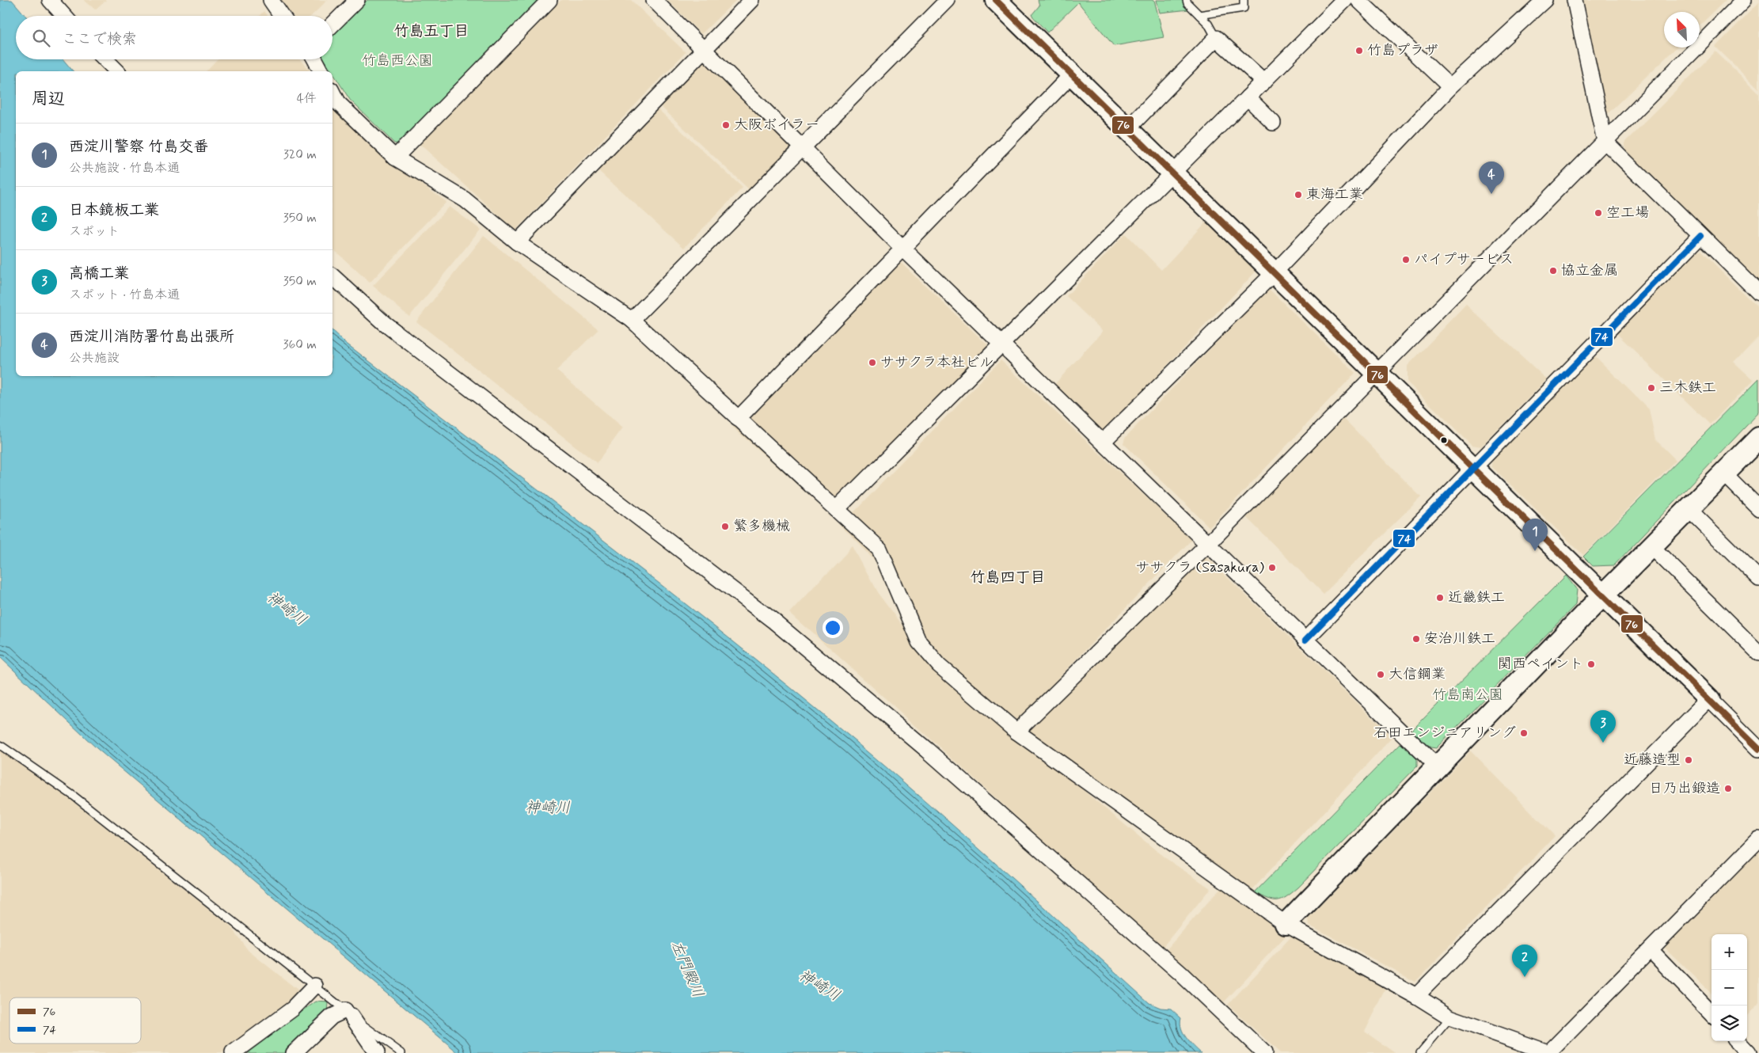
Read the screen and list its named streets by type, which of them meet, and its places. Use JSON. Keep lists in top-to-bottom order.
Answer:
{
  "districts": ["竹島五丁目", "竹島四丁目"],
  "water": ["神崎川", "左門殿川"],
  "parks": ["竹島西公園", "竹島南公園"],
  "places": [
    "竹島プラザ",
    "大阪ボイラー",
    "東海工業",
    "空工場",
    "パイプサービス",
    "協立金属",
    "ササクラ本社ビル",
    "三木鉄工",
    "繁多機械",
    "ササクラ (Sasakura)",
    "近畿鉄工",
    "安治川鉄工",
    "関西ペイント",
    "大信鋼業",
    "石田エンジニアリング",
    "近藤造型",
    "日乃出鍛造"
  ],
  "lines": ["transit line 76", "transit line 74"],
  "legend": ["76", "74"],
  "north": "top left",
  "page": {
    "search": "ここで検索",
    "heading": ["周辺", "4件"],
    "list": [
      {
        "mark": "1",
        "name": "西淀川警察 竹島交番",
        "note": "公共施設 · 竹島本通",
        "value": "320 m"
      },
      {
        "mark": "2",
        "name": "日本鏡板工業",
        "note": "スポット",
        "value": "350 m"
      },
      {
        "mark": "3",
        "name": "高橋工業",
        "note": "スポット · 竹島本通",
        "value": "350 m"
      },
      {
        "mark": "4",
        "name": "西淀川消防署竹島出張所",
        "note": "公共施設",
        "value": "360 m"
      }
    ],
    "pins": [
      "4",
      "1",
      "3",
      "2"
    ],
    "map_buttons": ["+", "−"]
  }
}
